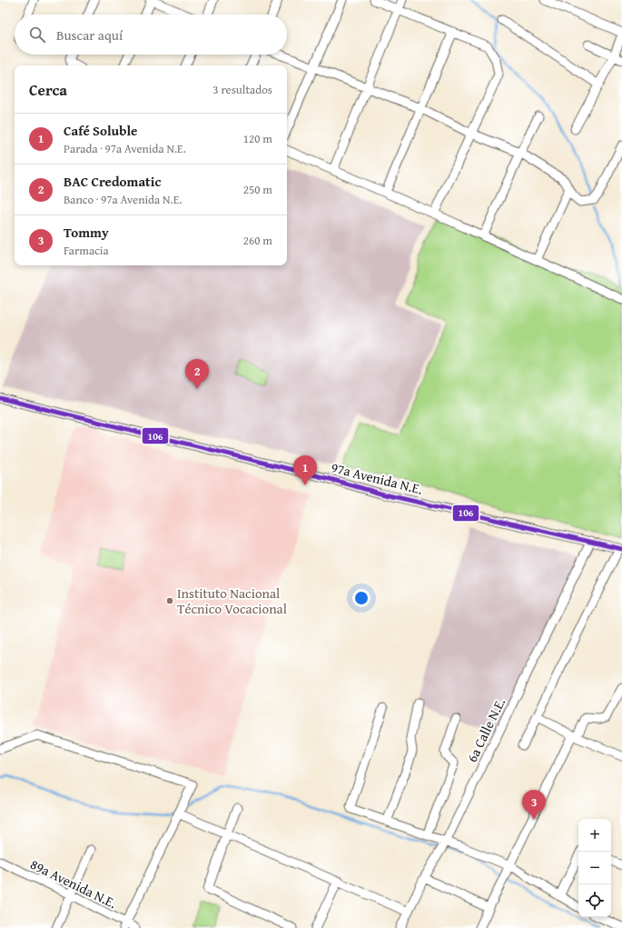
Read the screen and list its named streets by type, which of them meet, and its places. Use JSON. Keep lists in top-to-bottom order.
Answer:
{
  "streets": {
    "street": ["97a Avenida N.E.", "6a Calle N.E.", "89a Avenida N.E."]
  },
  "crossings": [
    ["97a Avenida N.E.", "6a Calle N.E."]
  ],
  "places": ["Instituto Nacional Técnico Vocacional"],
  "lines": ["transit line 106"],
  "page": {
    "search": "Buscar aquí",
    "heading": ["Cerca", "3 resultados"],
    "list": [
      {
        "mark": "1",
        "name": "Café Soluble",
        "note": "Parada · 97a Avenida N.E.",
        "value": "120 m"
      },
      {
        "mark": "2",
        "name": "BAC Credomatic",
        "note": "Banco · 97a Avenida N.E.",
        "value": "250 m"
      },
      {
        "mark": "3",
        "name": "Tommy",
        "note": "Farmacia",
        "value": "260 m"
      }
    ],
    "pins": ["2", "1", "3"],
    "map_buttons": ["+", "−"]
  }
}
